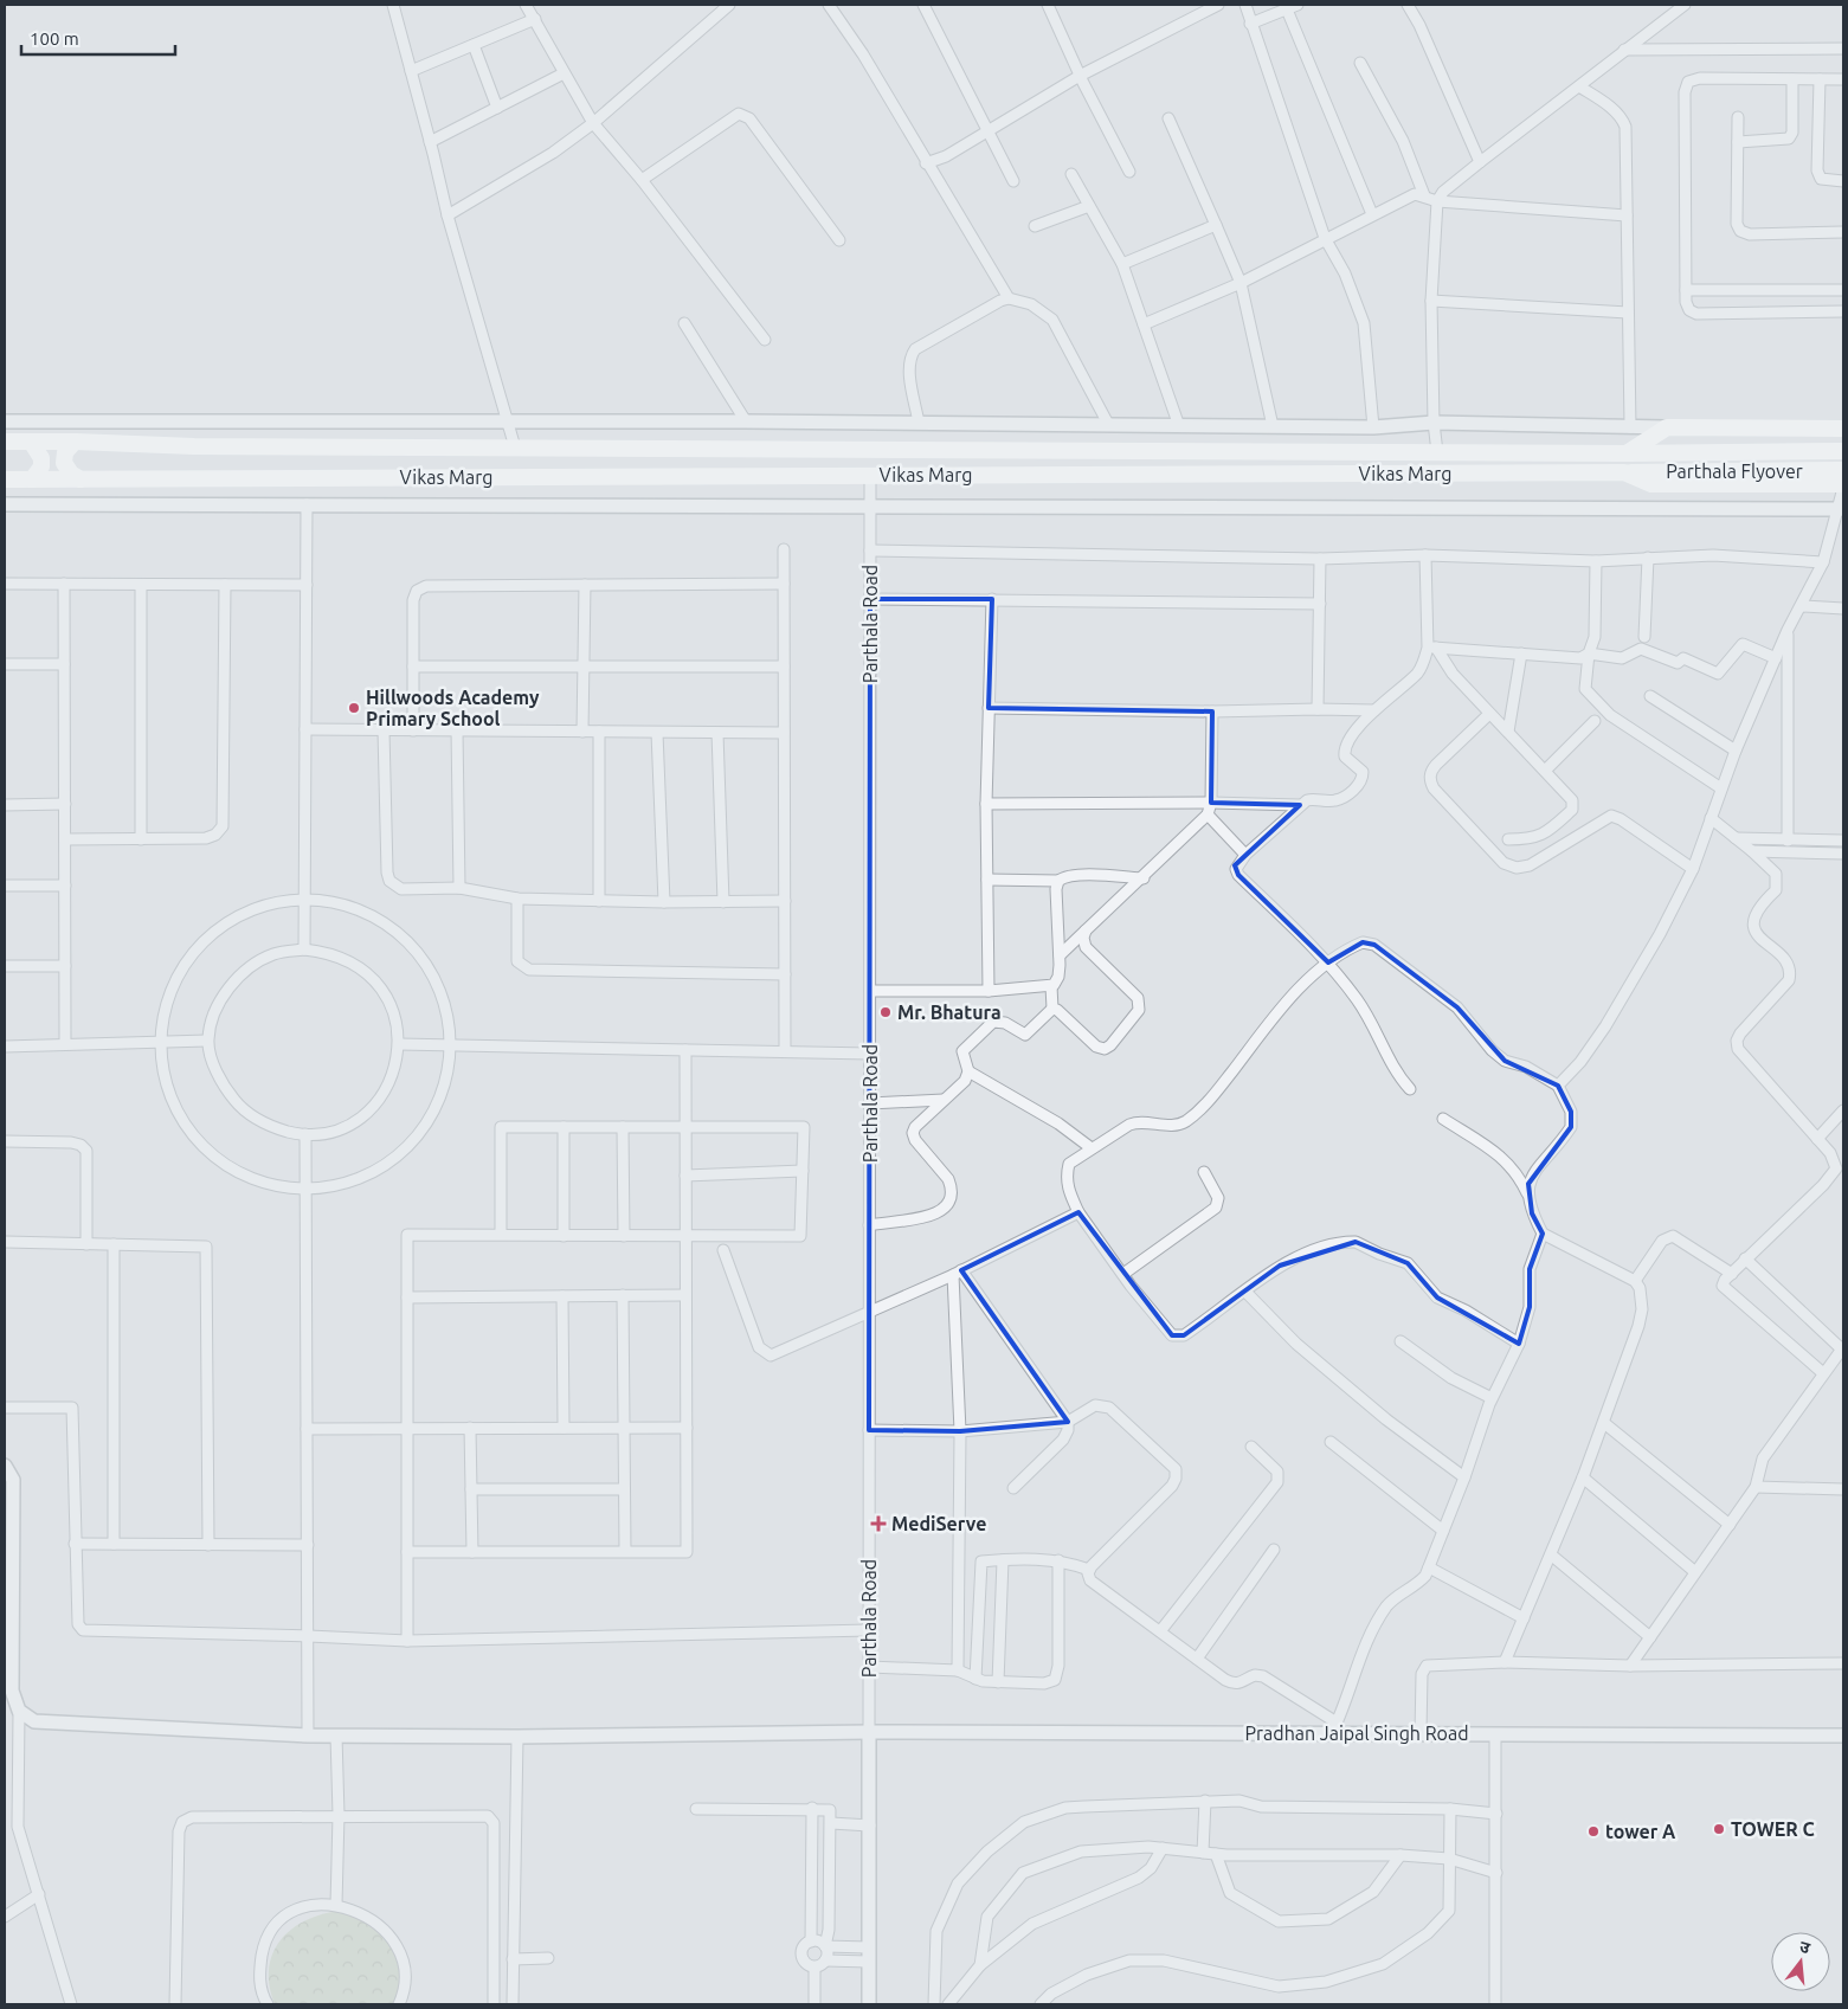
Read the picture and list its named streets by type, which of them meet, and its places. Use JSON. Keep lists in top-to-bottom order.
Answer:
{
  "streets": {
    "main road": ["Parthala Flyover", "Vikas Marg"],
    "street": ["Parthala Road", "Pradhan Jaipal Singh Road"]
  },
  "crossings": [
    ["Parthala Flyover", "Vikas Marg"],
    ["Vikas Marg", "Parthala Road"],
    ["Parthala Road", "Pradhan Jaipal Singh Road"]
  ],
  "places": {
    "other": [
      "Hillwoods Academy Primary School",
      "Mr. Bhatura",
      "TOWER C",
      "tower A"
    ],
    "health": ["MediServe"]
  },
  "scale_bar": "100 m",
  "north": "top"
}
